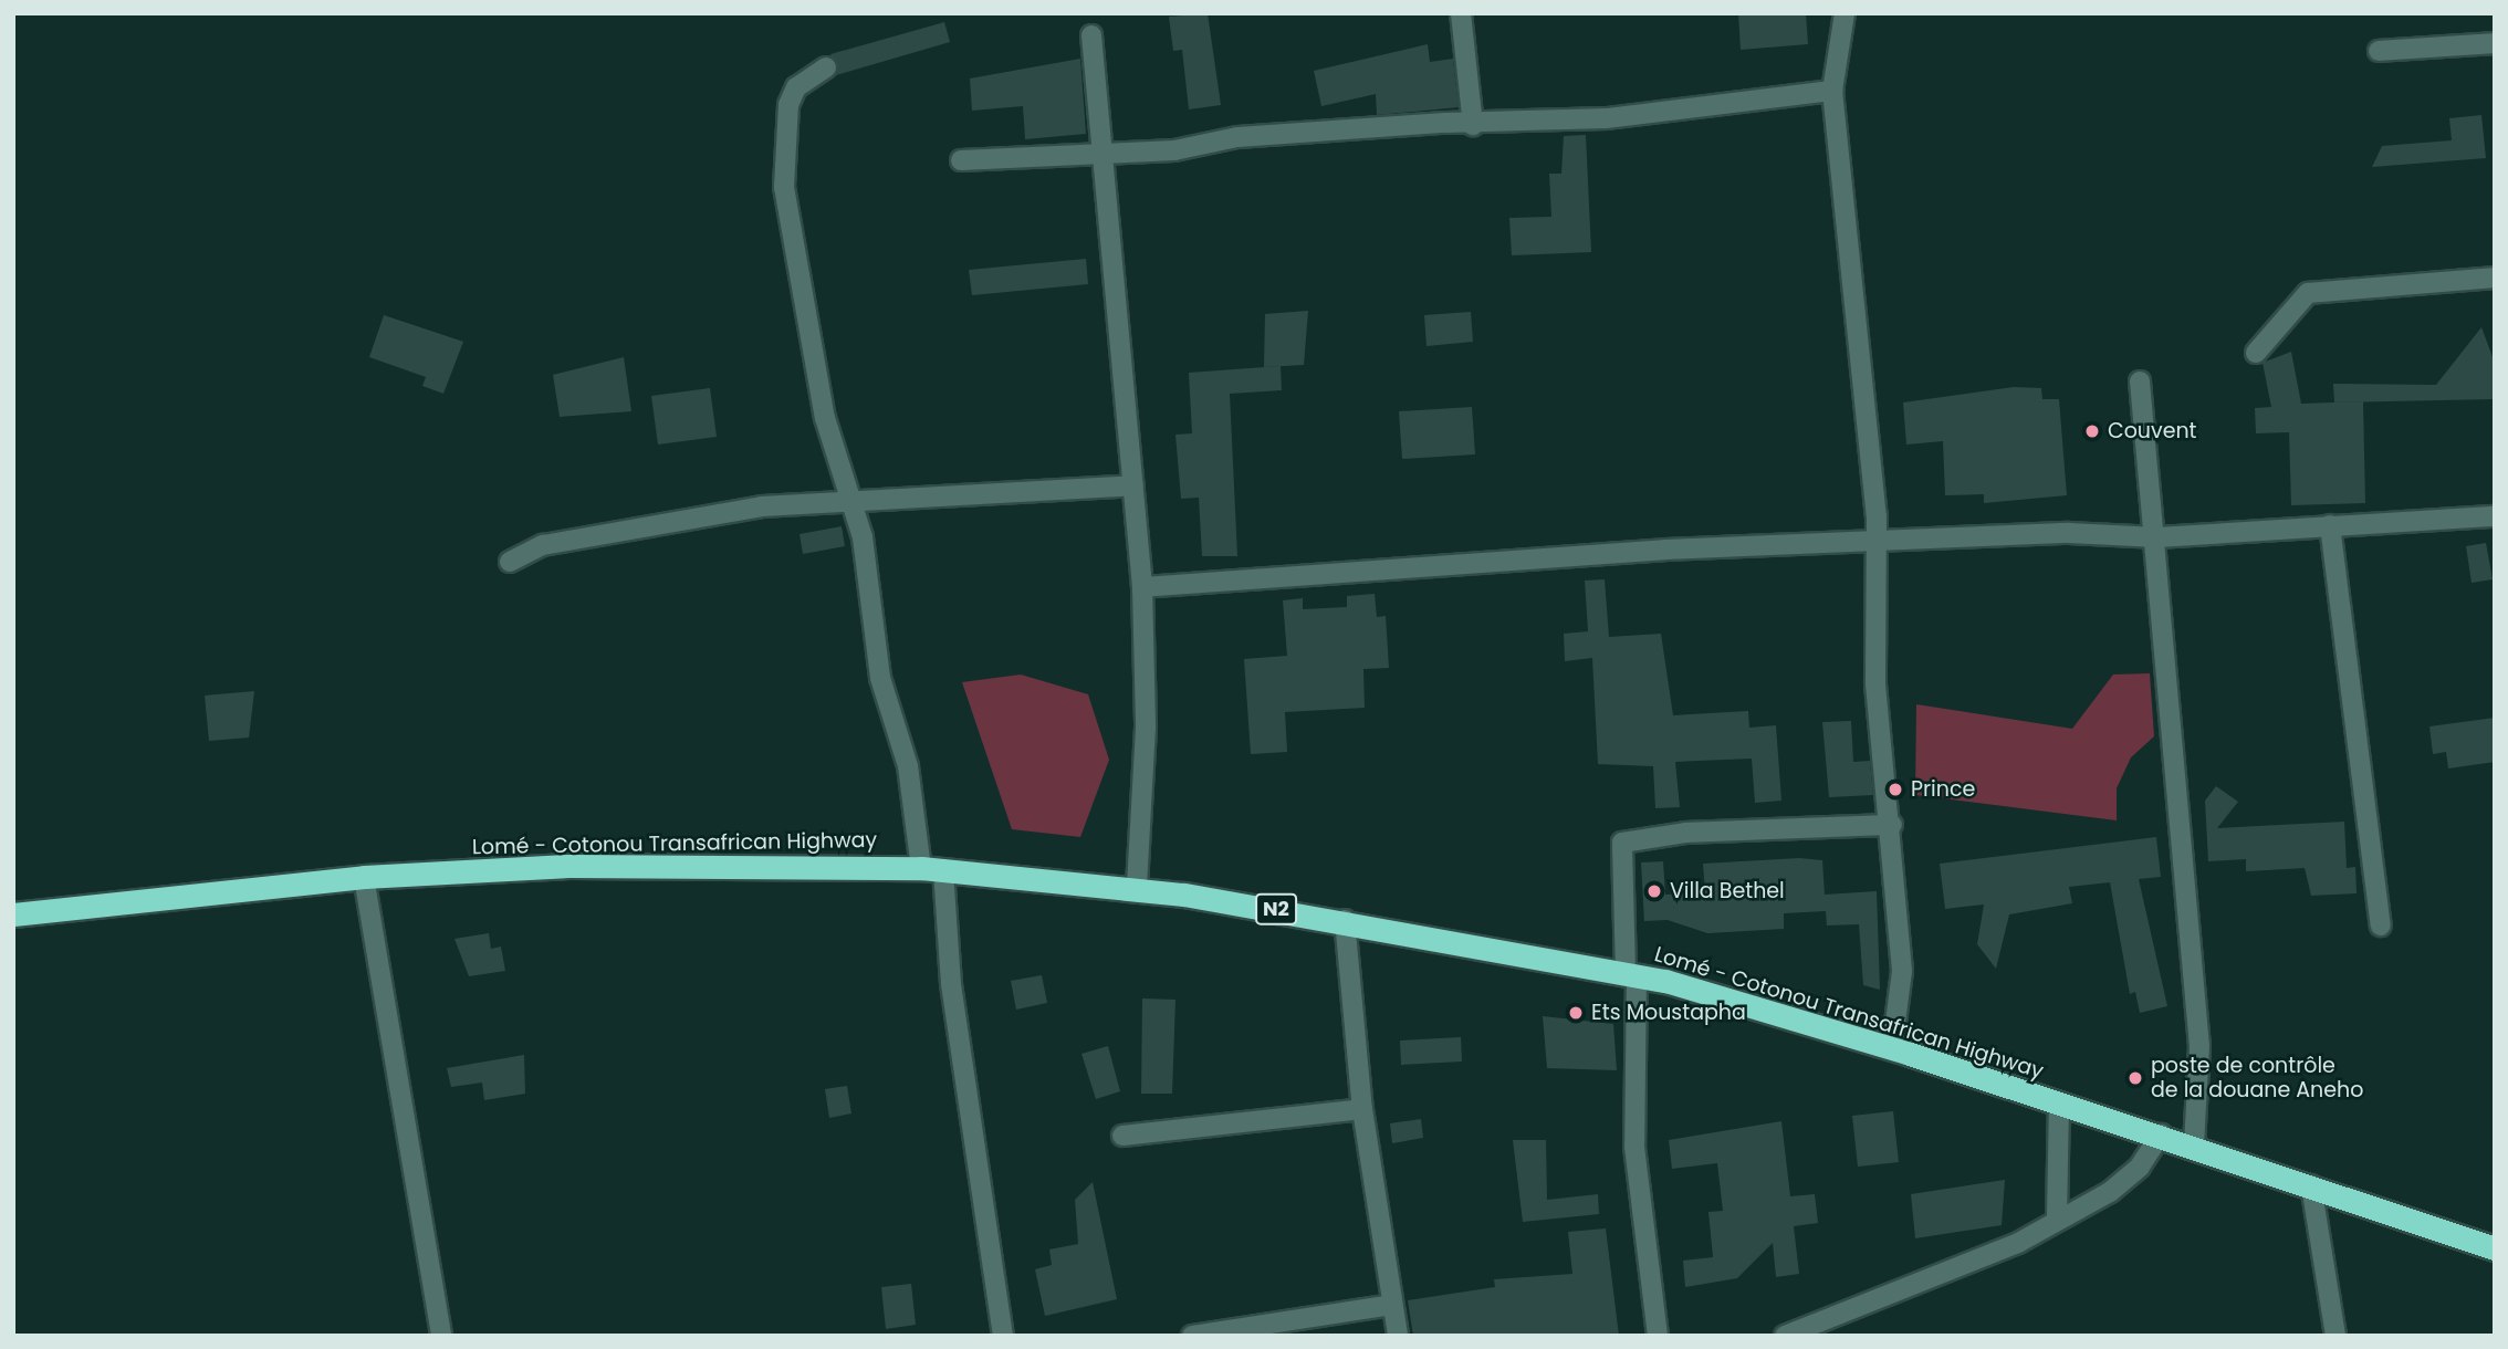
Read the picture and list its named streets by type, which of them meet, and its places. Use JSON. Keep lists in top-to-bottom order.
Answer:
{
  "streets": {
    "highway": ["Lomé - Cotonou Transafrican Highway", "N2"]
  },
  "places": [
    "Couvent",
    "Prince",
    "Villa Bethel",
    "Ets Moustapha",
    "poste de contrôle de la douane Aneho"
  ]
}
